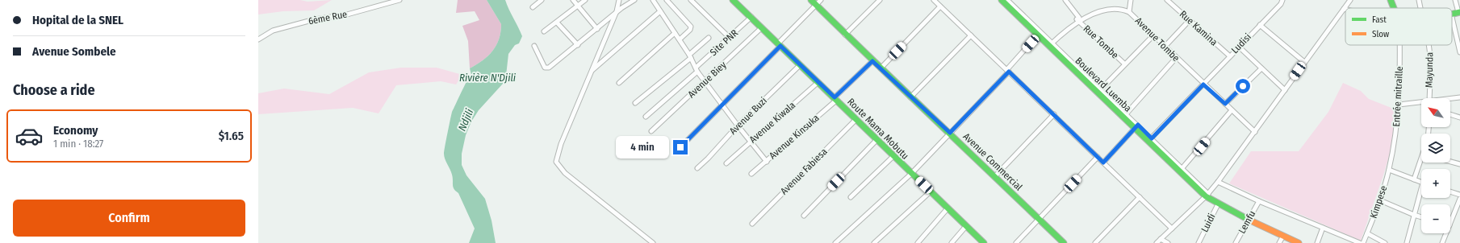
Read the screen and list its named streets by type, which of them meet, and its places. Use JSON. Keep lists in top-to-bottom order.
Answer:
{
  "streets": {
    "street": [
      "6ème Rue",
      "Rue Kamina",
      "Avenue Tombe",
      "Rue Tombe",
      "Site PNR",
      "Ludisi",
      "Mayunda",
      "Avenue Biey",
      "Boulevard Luemba",
      "Entrée mitraille",
      "Avenue Buzi",
      "Avenue Kiwala",
      "Route Mama Mobutu",
      "Avenue Kinsuka",
      "Avenue Commercial",
      "Avenue Fabiesa",
      "Kimpese",
      "Lemfu",
      "Luidi"
    ]
  },
  "crossings": [
    ["Rue Kamina", "Ludisi"],
    ["Avenue Tombe", "Rue Tombe"],
    ["Avenue Tombe", "Ludisi"],
    ["Avenue Tombe", "Boulevard Luemba"],
    ["Rue Tombe", "Boulevard Luemba"],
    ["Site PNR", "Route Mama Mobutu"],
    ["Avenue Biey", "Route Mama Mobutu"],
    ["Boulevard Luemba", "Lemfu"],
    ["Boulevard Luemba", "Luidi"],
    ["Entrée mitraille", "Kimpese"],
    ["Avenue Buzi", "Route Mama Mobutu"],
    ["Avenue Kiwala", "Route Mama Mobutu"],
    ["Route Mama Mobutu", "Avenue Kinsuka"],
    ["Route Mama Mobutu", "Avenue Fabiesa"],
    ["Avenue Kinsuka", "Avenue Commercial"]
  ],
  "water": ["Rivière N'Djili", "Ndjili"],
  "legend": ["Fast", "Slow"],
  "north": "top left",
  "page": {
    "banner": ["Hopital de la SNEL", "Avenue Sombele"],
    "heading": "Choose a ride",
    "map_buttons": ["+", "−"],
    "list": [
      {
        "name": "Economy",
        "note": "1 min · 18:27",
        "value": "$1.65"
      }
    ],
    "bubble": "4 min",
    "buttons": "Confirm"
  }
}
